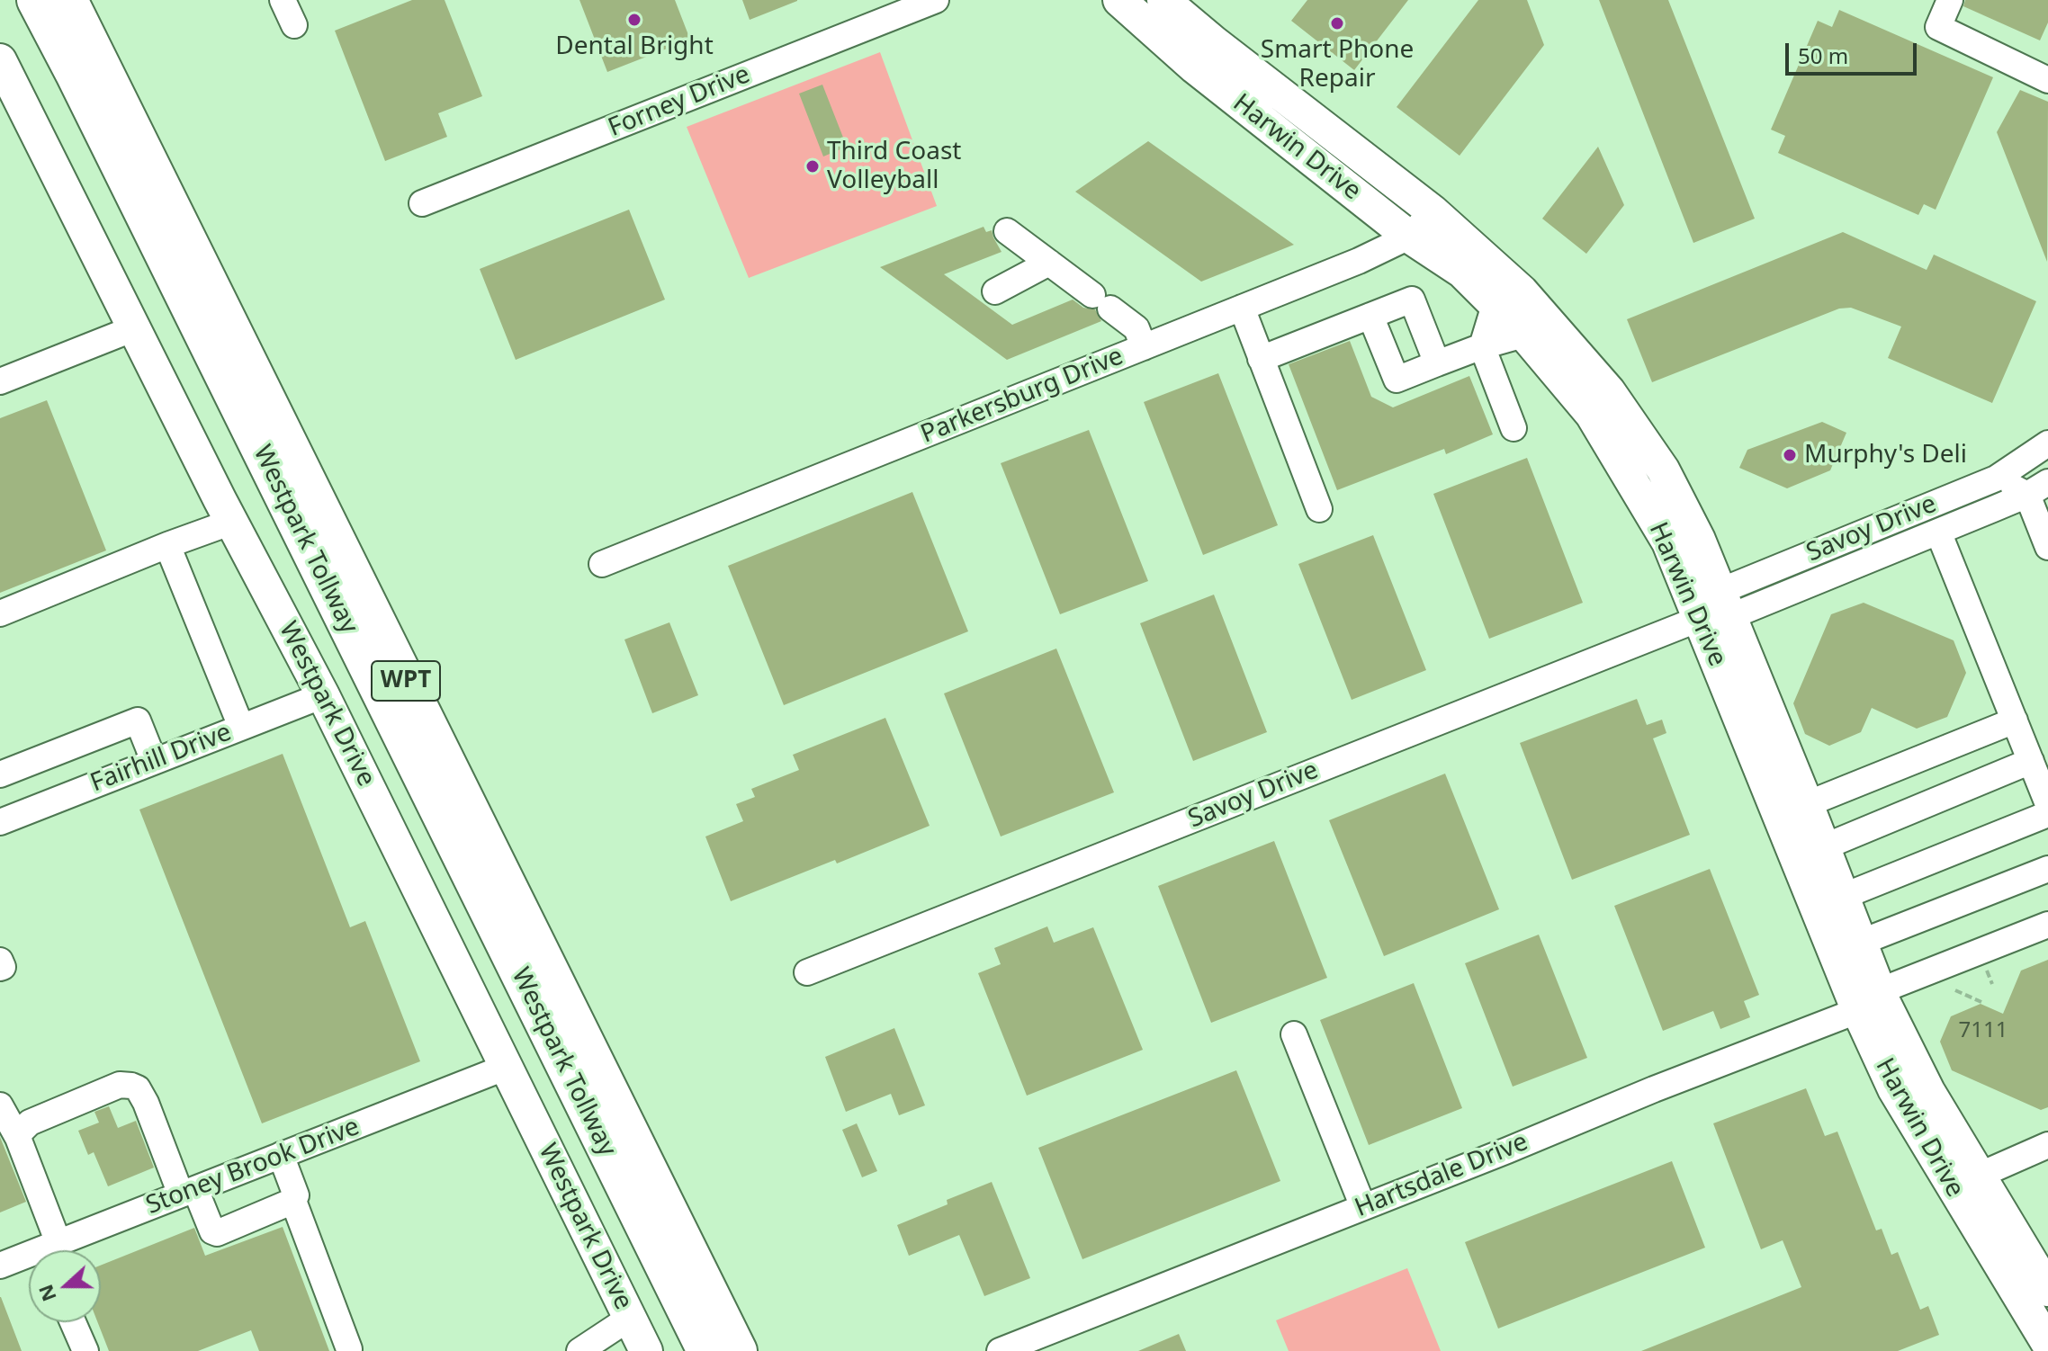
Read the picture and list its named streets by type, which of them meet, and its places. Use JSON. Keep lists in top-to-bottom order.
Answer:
{
  "streets": {
    "highway": ["Westpark Tollway", "WPT"],
    "main road": ["Harwin Drive", "Westpark Drive"],
    "street": [
      "Forney Drive",
      "Parkersburg Drive",
      "Savoy Drive",
      "Fairhill Drive",
      "Stoney Brook Drive",
      "Hartsdale Drive"
    ]
  },
  "crossings": [
    ["Harwin Drive", "Parkersburg Drive"],
    ["Harwin Drive", "Savoy Drive"],
    ["Harwin Drive", "Hartsdale Drive"],
    ["Westpark Drive", "Fairhill Drive"],
    ["Westpark Drive", "Stoney Brook Drive"]
  ],
  "places": [
    "Dental Bright",
    "Smart Phone Repair",
    "Third Coast Volleyball",
    "Murphy's Deli"
  ],
  "house_numbers": ["7111"],
  "scale_bar": "50 m",
  "north": "left"
}
